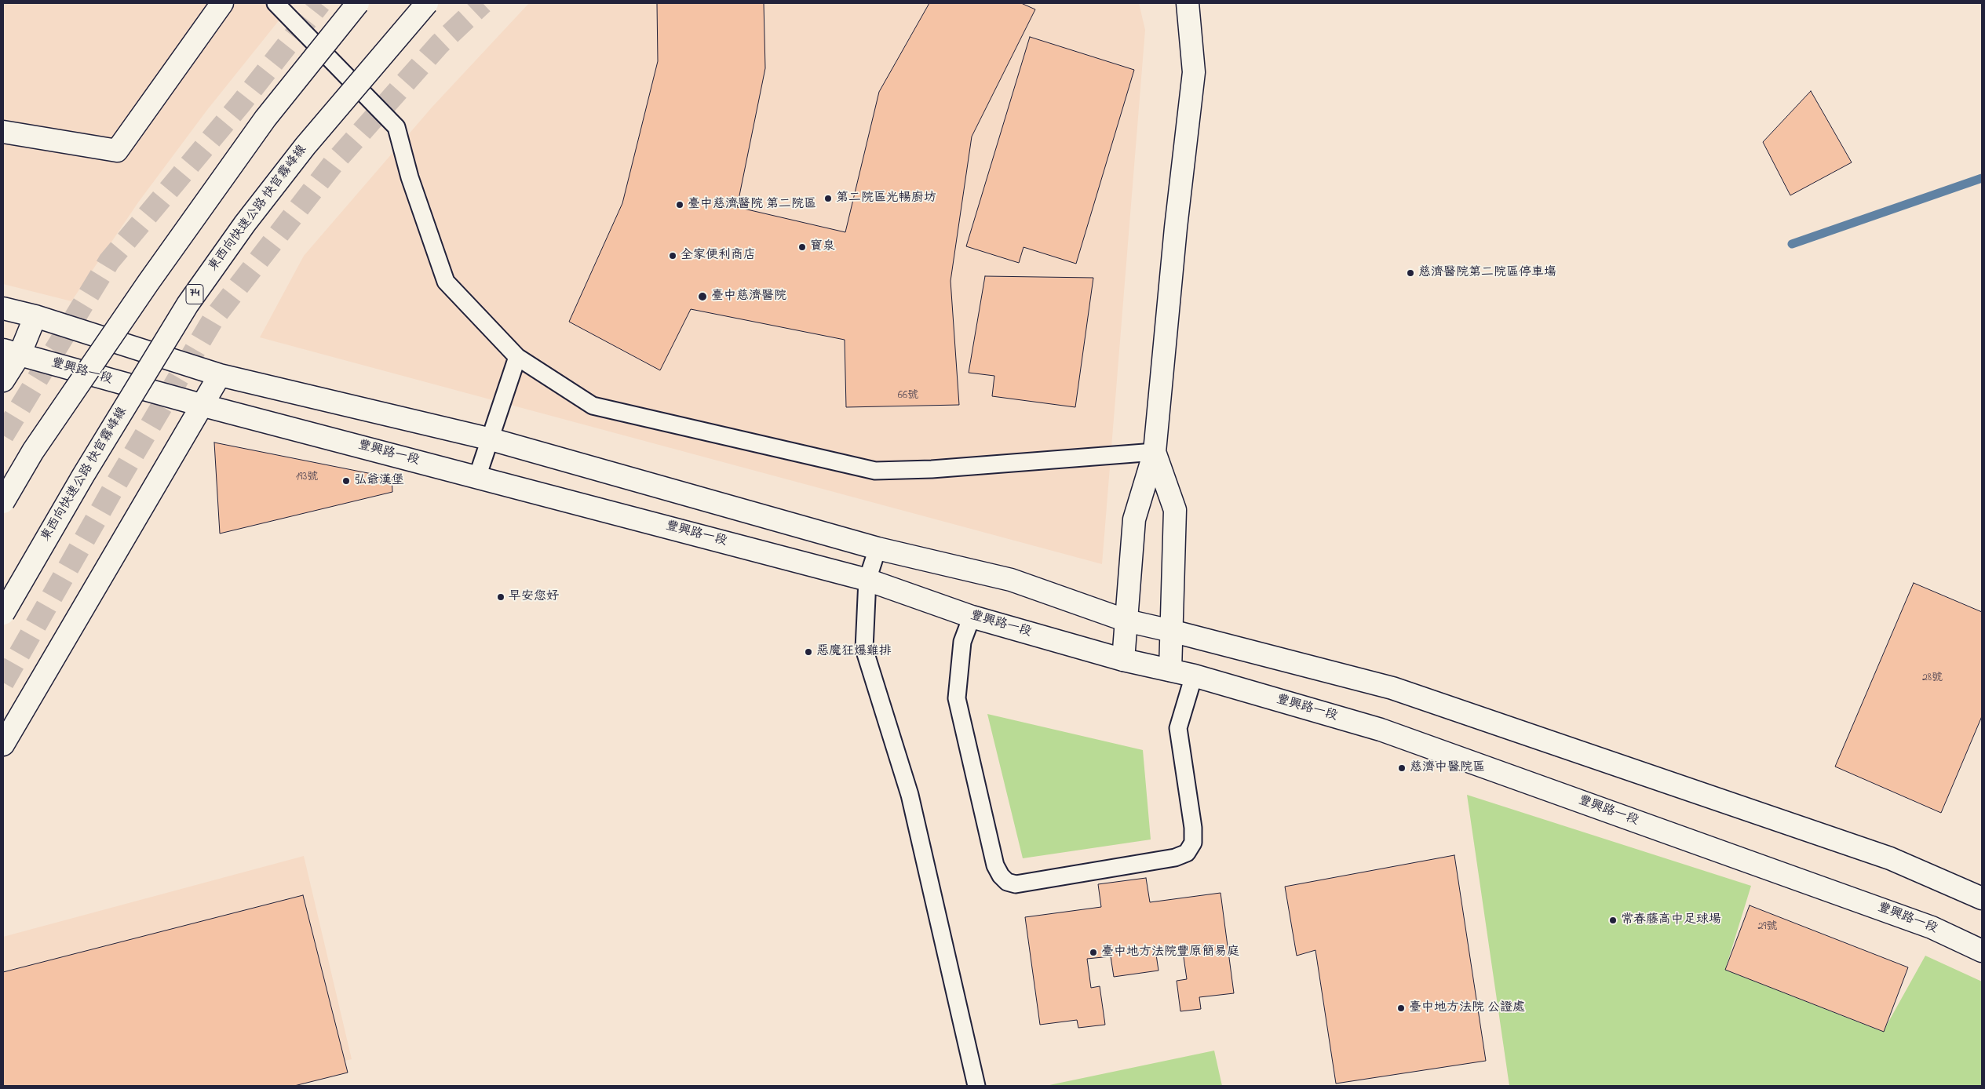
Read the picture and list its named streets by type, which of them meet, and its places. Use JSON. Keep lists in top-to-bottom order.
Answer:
{
  "streets": {
    "main road": ["東西向快速公路 快官霧峰線", "74", "豐興路一段"]
  },
  "places": [
    "第二院區光暢廚坊",
    "臺中慈濟醫院 第二院區",
    "寶泉",
    "全家便利商店",
    "慈濟醫院第二院區停車塲",
    "臺中慈濟醫院",
    "弘爺漢堡",
    "早安您好",
    "惡魔狂爆雞排",
    "慈濟中醫院區",
    "常春藤高中足球場",
    "臺中地方法院豐原簡易庭",
    "臺中地方法院 公證處"
  ],
  "house_numbers": [
    "66號",
    "193號",
    "28號",
    "29號"
  ]
}
